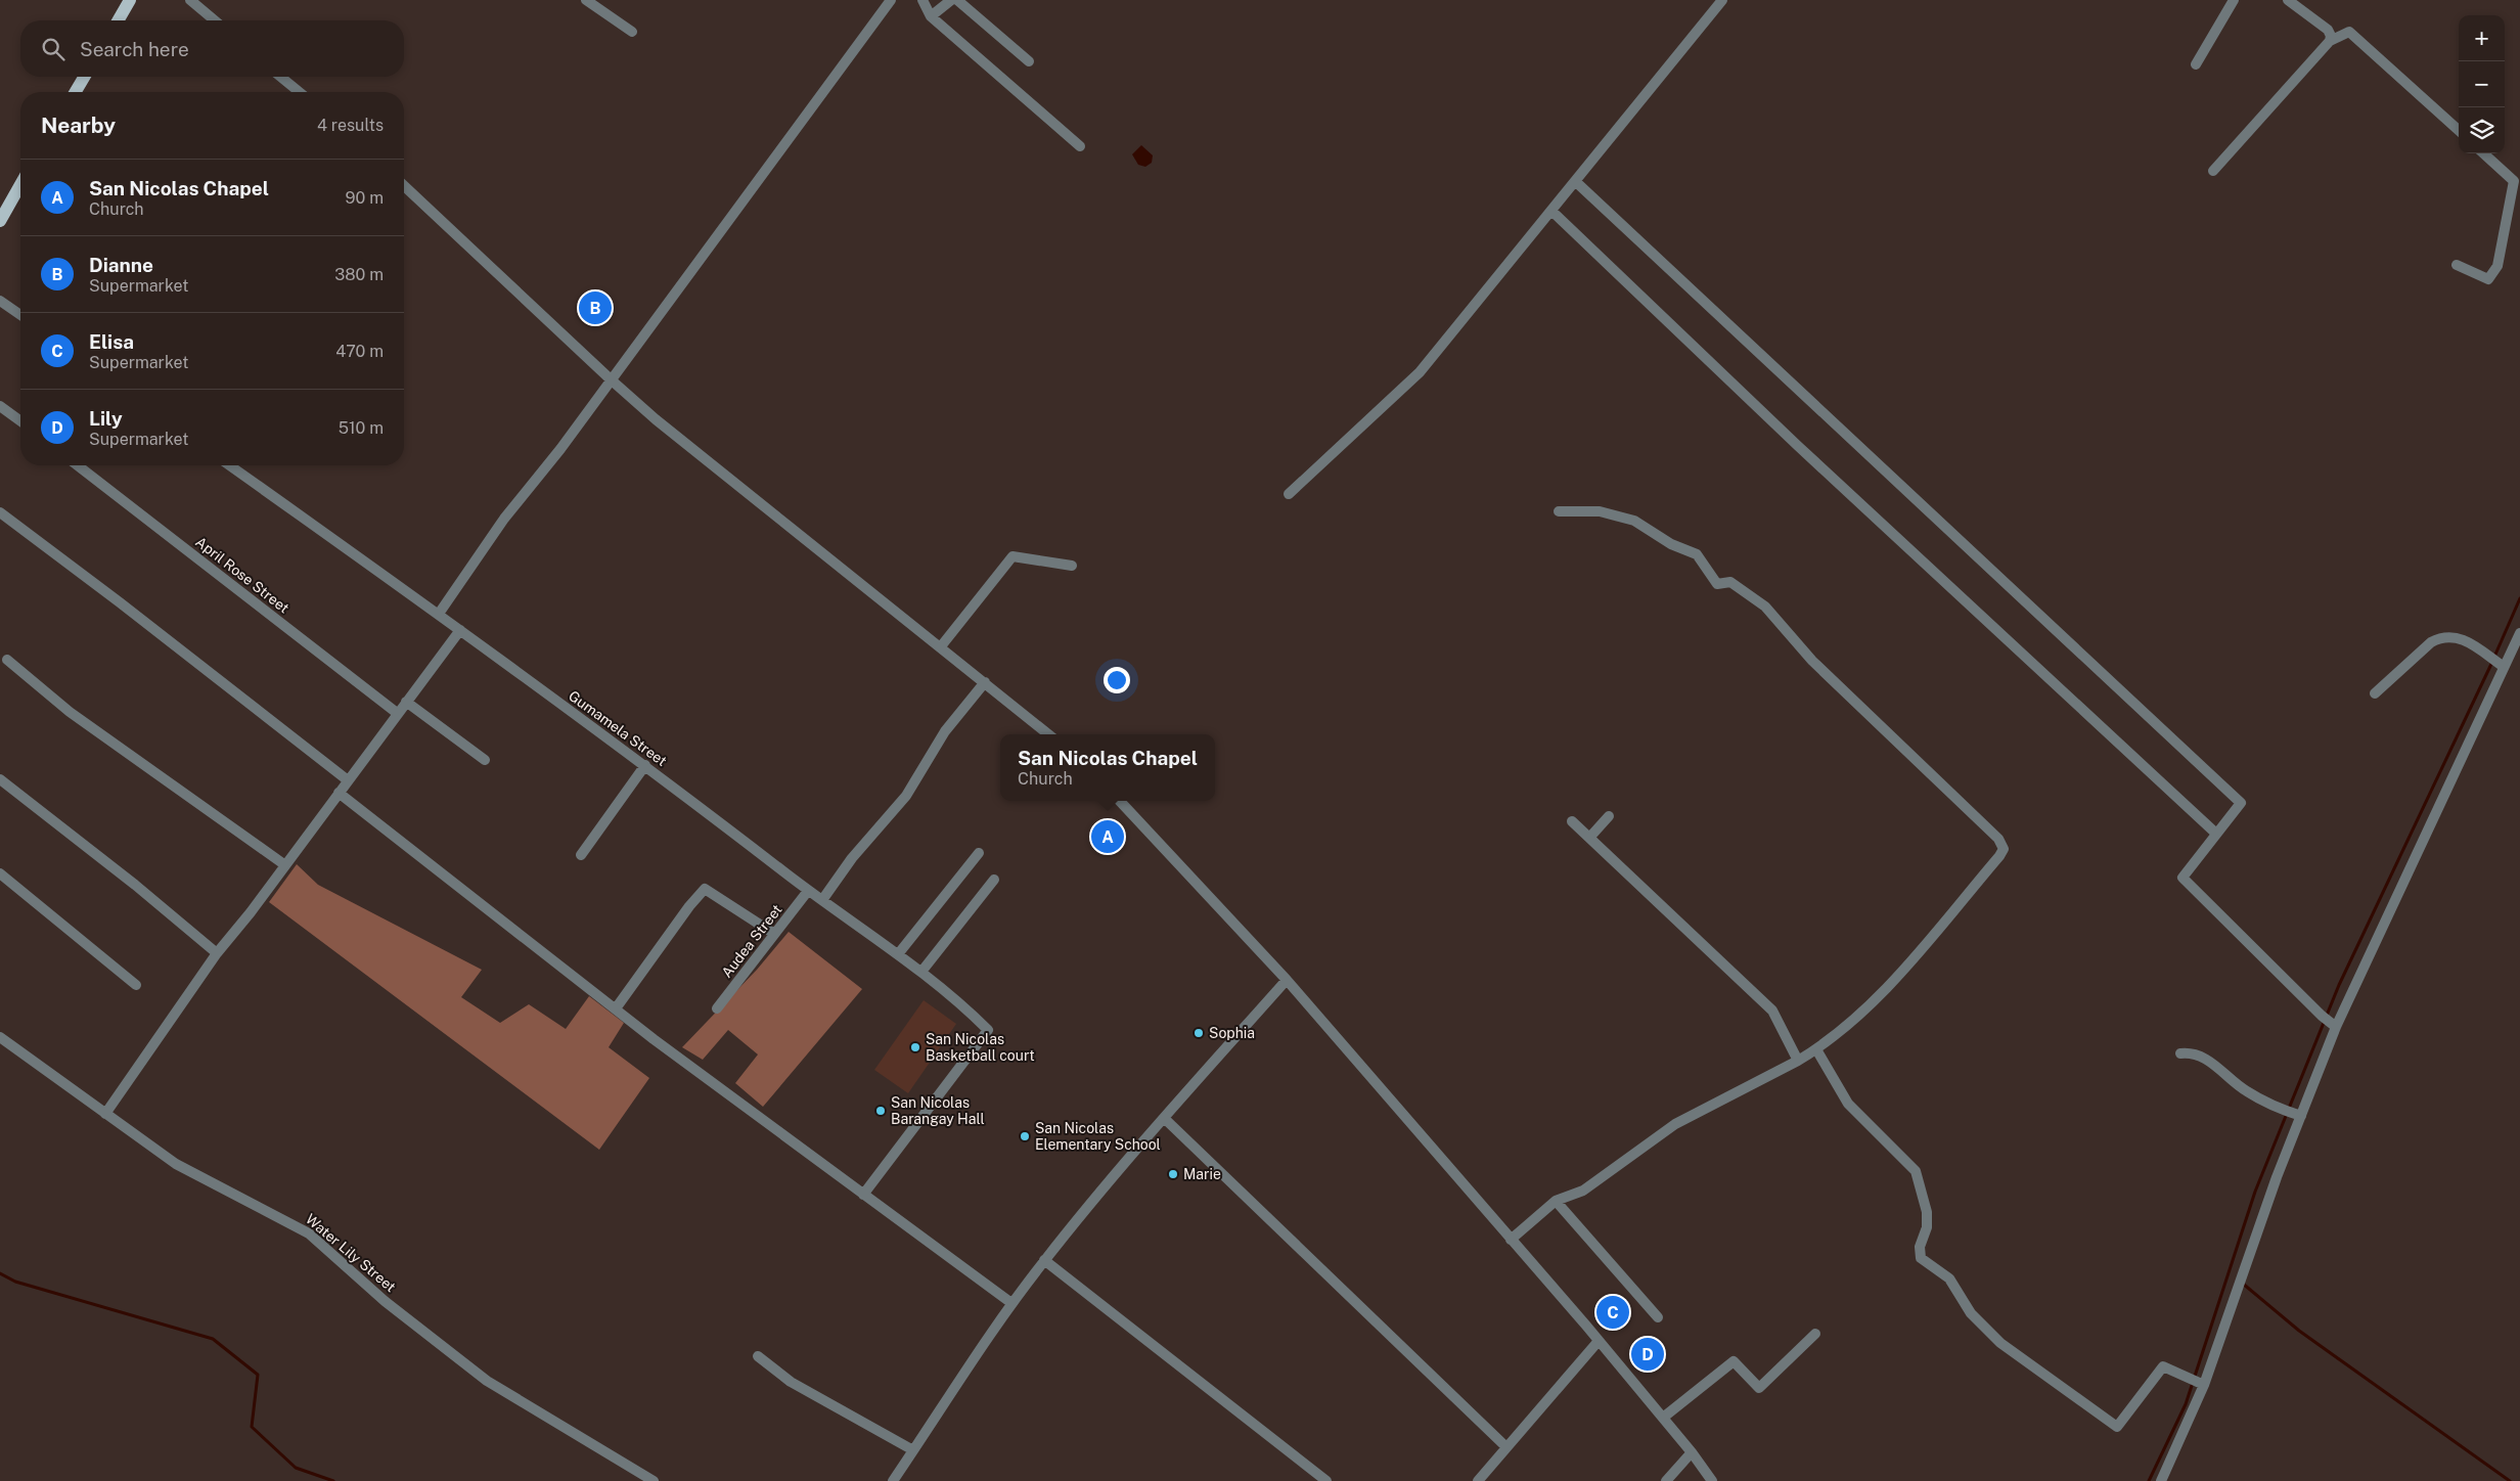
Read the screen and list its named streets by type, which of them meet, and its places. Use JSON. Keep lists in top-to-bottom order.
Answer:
{
  "streets": {
    "street": [
      "April Rose Street",
      "Gumamela Street",
      "Audea Street",
      "Water Lily Street"
    ]
  },
  "crossings": [
    ["Gumamela Street", "Audea Street"]
  ],
  "places": [
    "Sophia",
    "San Nicolas Basketball court",
    "San Nicolas Barangay Hall",
    "San Nicolas Elementary School",
    "Marie"
  ],
  "page": {
    "map_buttons": ["+", "−"],
    "search": "Search here",
    "heading": ["Nearby", "4 results"],
    "list": [
      {
        "mark": "A",
        "name": "San Nicolas Chapel",
        "note": "Church",
        "value": "90 m"
      },
      {
        "mark": "B",
        "name": "Dianne",
        "note": "Supermarket",
        "value": "380 m"
      },
      {
        "mark": "C",
        "name": "Elisa",
        "note": "Supermarket",
        "value": "470 m"
      },
      {
        "mark": "D",
        "name": "Lily",
        "note": "Supermarket",
        "value": "510 m"
      }
    ],
    "pins": [
      "B",
      "A",
      "C",
      "D"
    ],
    "popup": ["San Nicolas Chapel", "Church"]
  }
}
